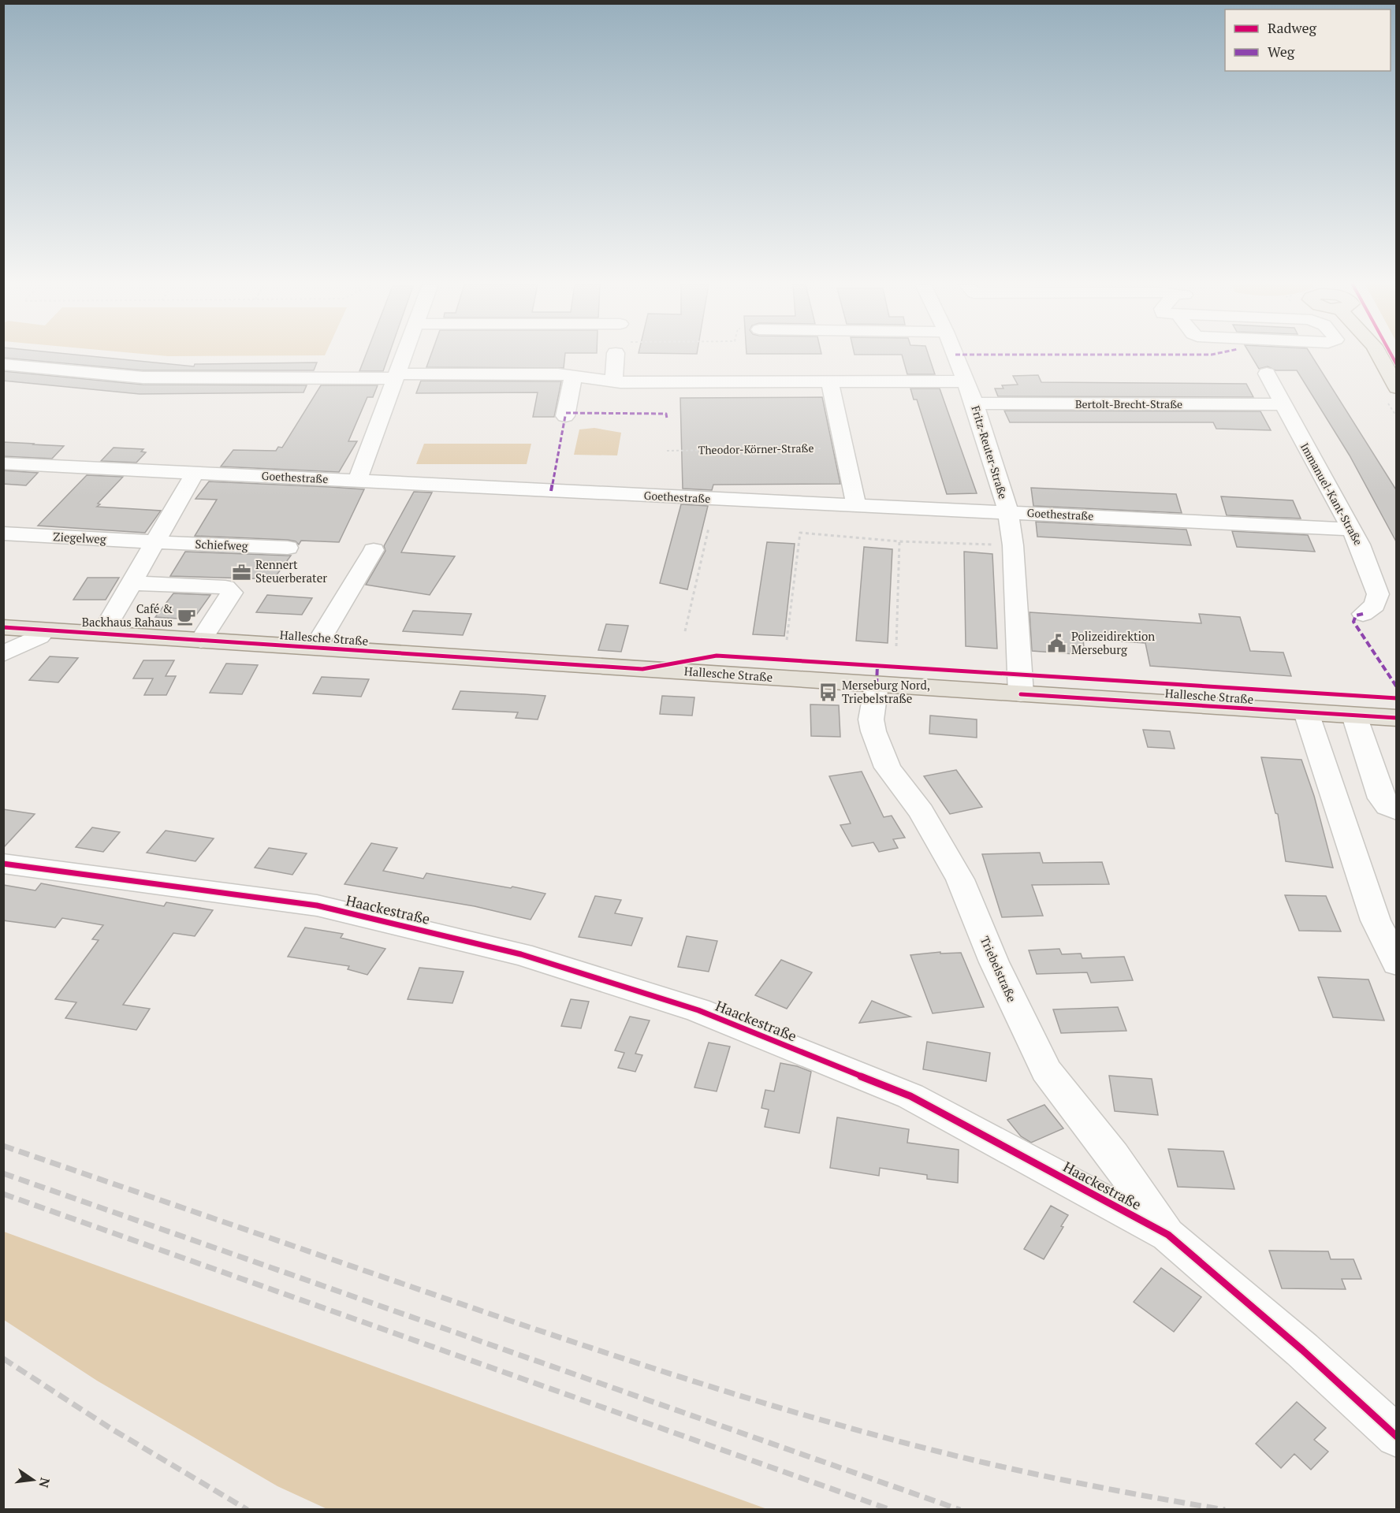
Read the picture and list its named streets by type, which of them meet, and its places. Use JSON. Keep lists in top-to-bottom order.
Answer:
{
  "streets": {
    "main road": ["Hallesche Straße"],
    "street": [
      "Bertolt-Brecht-Straße",
      "Fritz-Reuter-Straße",
      "Goethestraße",
      "Immanuel-Kant-Straße",
      "Ziegelweg",
      "Schiefweg",
      "Haackestraße",
      "Triebelstraße"
    ],
    "path": ["Theodor-Körner-Straße"]
  },
  "crossings": [
    ["Bertolt-Brecht-Straße", "Fritz-Reuter-Straße"],
    ["Bertolt-Brecht-Straße", "Immanuel-Kant-Straße"],
    ["Fritz-Reuter-Straße", "Goethestraße"],
    ["Fritz-Reuter-Straße", "Hallesche Straße"],
    ["Goethestraße", "Immanuel-Kant-Straße"],
    ["Ziegelweg", "Schiefweg"],
    ["Hallesche Straße", "Triebelstraße"],
    ["Haackestraße", "Triebelstraße"]
  ],
  "places": {
    "office": ["Rennert Steuerberater"],
    "cafe": ["Café & Backhaus Rahaus"],
    "public building": ["Polizeidirektion Merseburg"],
    "bus stop": ["Merseburg Nord, Triebelstraße"]
  },
  "legend": ["Radweg", "Weg"],
  "north": "right"
}
